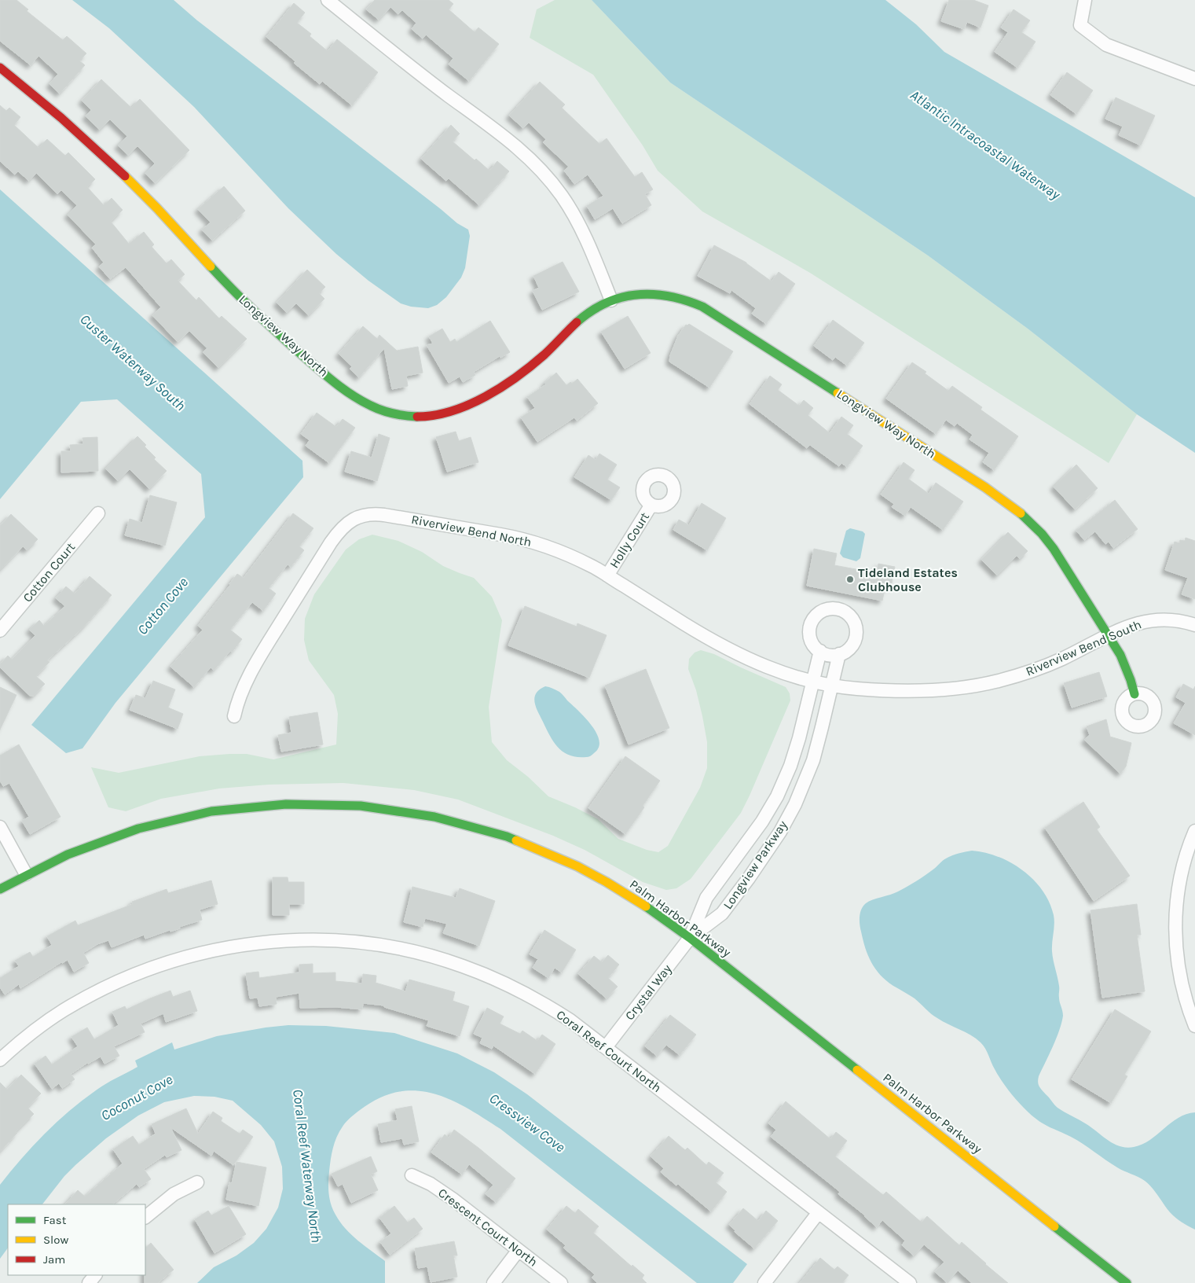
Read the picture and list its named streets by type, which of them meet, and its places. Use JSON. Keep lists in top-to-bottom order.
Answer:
{
  "streets": {
    "street": [
      "Longview Way North",
      "Riverview Bend North",
      "Holly Court",
      "Cotton Court",
      "Riverview Bend South",
      "Longview Parkway",
      "Palm Harbor Parkway",
      "Crystal Way",
      "Coral Reef Court North",
      "Crescent Court North"
    ]
  },
  "crossings": [
    ["Longview Way North", "Riverview Bend South"],
    ["Riverview Bend North", "Holly Court"],
    ["Riverview Bend North", "Riverview Bend South"],
    ["Riverview Bend North", "Longview Parkway"],
    ["Riverview Bend South", "Longview Parkway"],
    ["Longview Parkway", "Palm Harbor Parkway"],
    ["Longview Parkway", "Crystal Way"],
    ["Palm Harbor Parkway", "Crystal Way"],
    ["Crystal Way", "Coral Reef Court North"]
  ],
  "water": [
    "Atlantic Intracoastal Waterway",
    "Custer Waterway South",
    "Cotton Cove",
    "Coconut Cove",
    "Cressview Cove",
    "Coral Reef Waterway North"
  ],
  "places": ["Tideland Estates Clubhouse"],
  "legend": ["Fast", "Slow", "Jam"]
}
